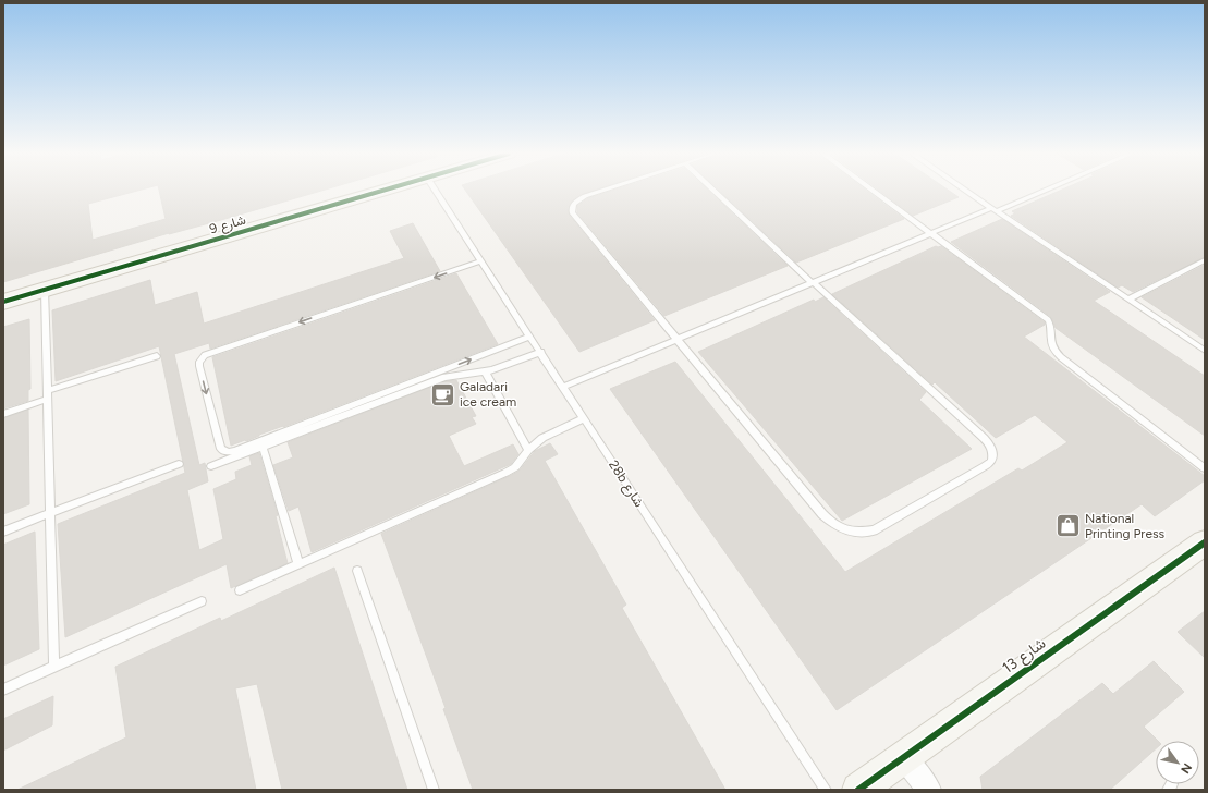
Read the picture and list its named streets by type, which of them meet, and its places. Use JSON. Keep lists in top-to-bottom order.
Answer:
{
  "streets": {
    "street": ["شارع 9", "شارع 13"],
    "lane": ["28b شارع"]
  },
  "places": {
    "cafe": ["Galadari ice cream"],
    "shop": ["National Printing Press"]
  },
  "north": "bottom right"
}
